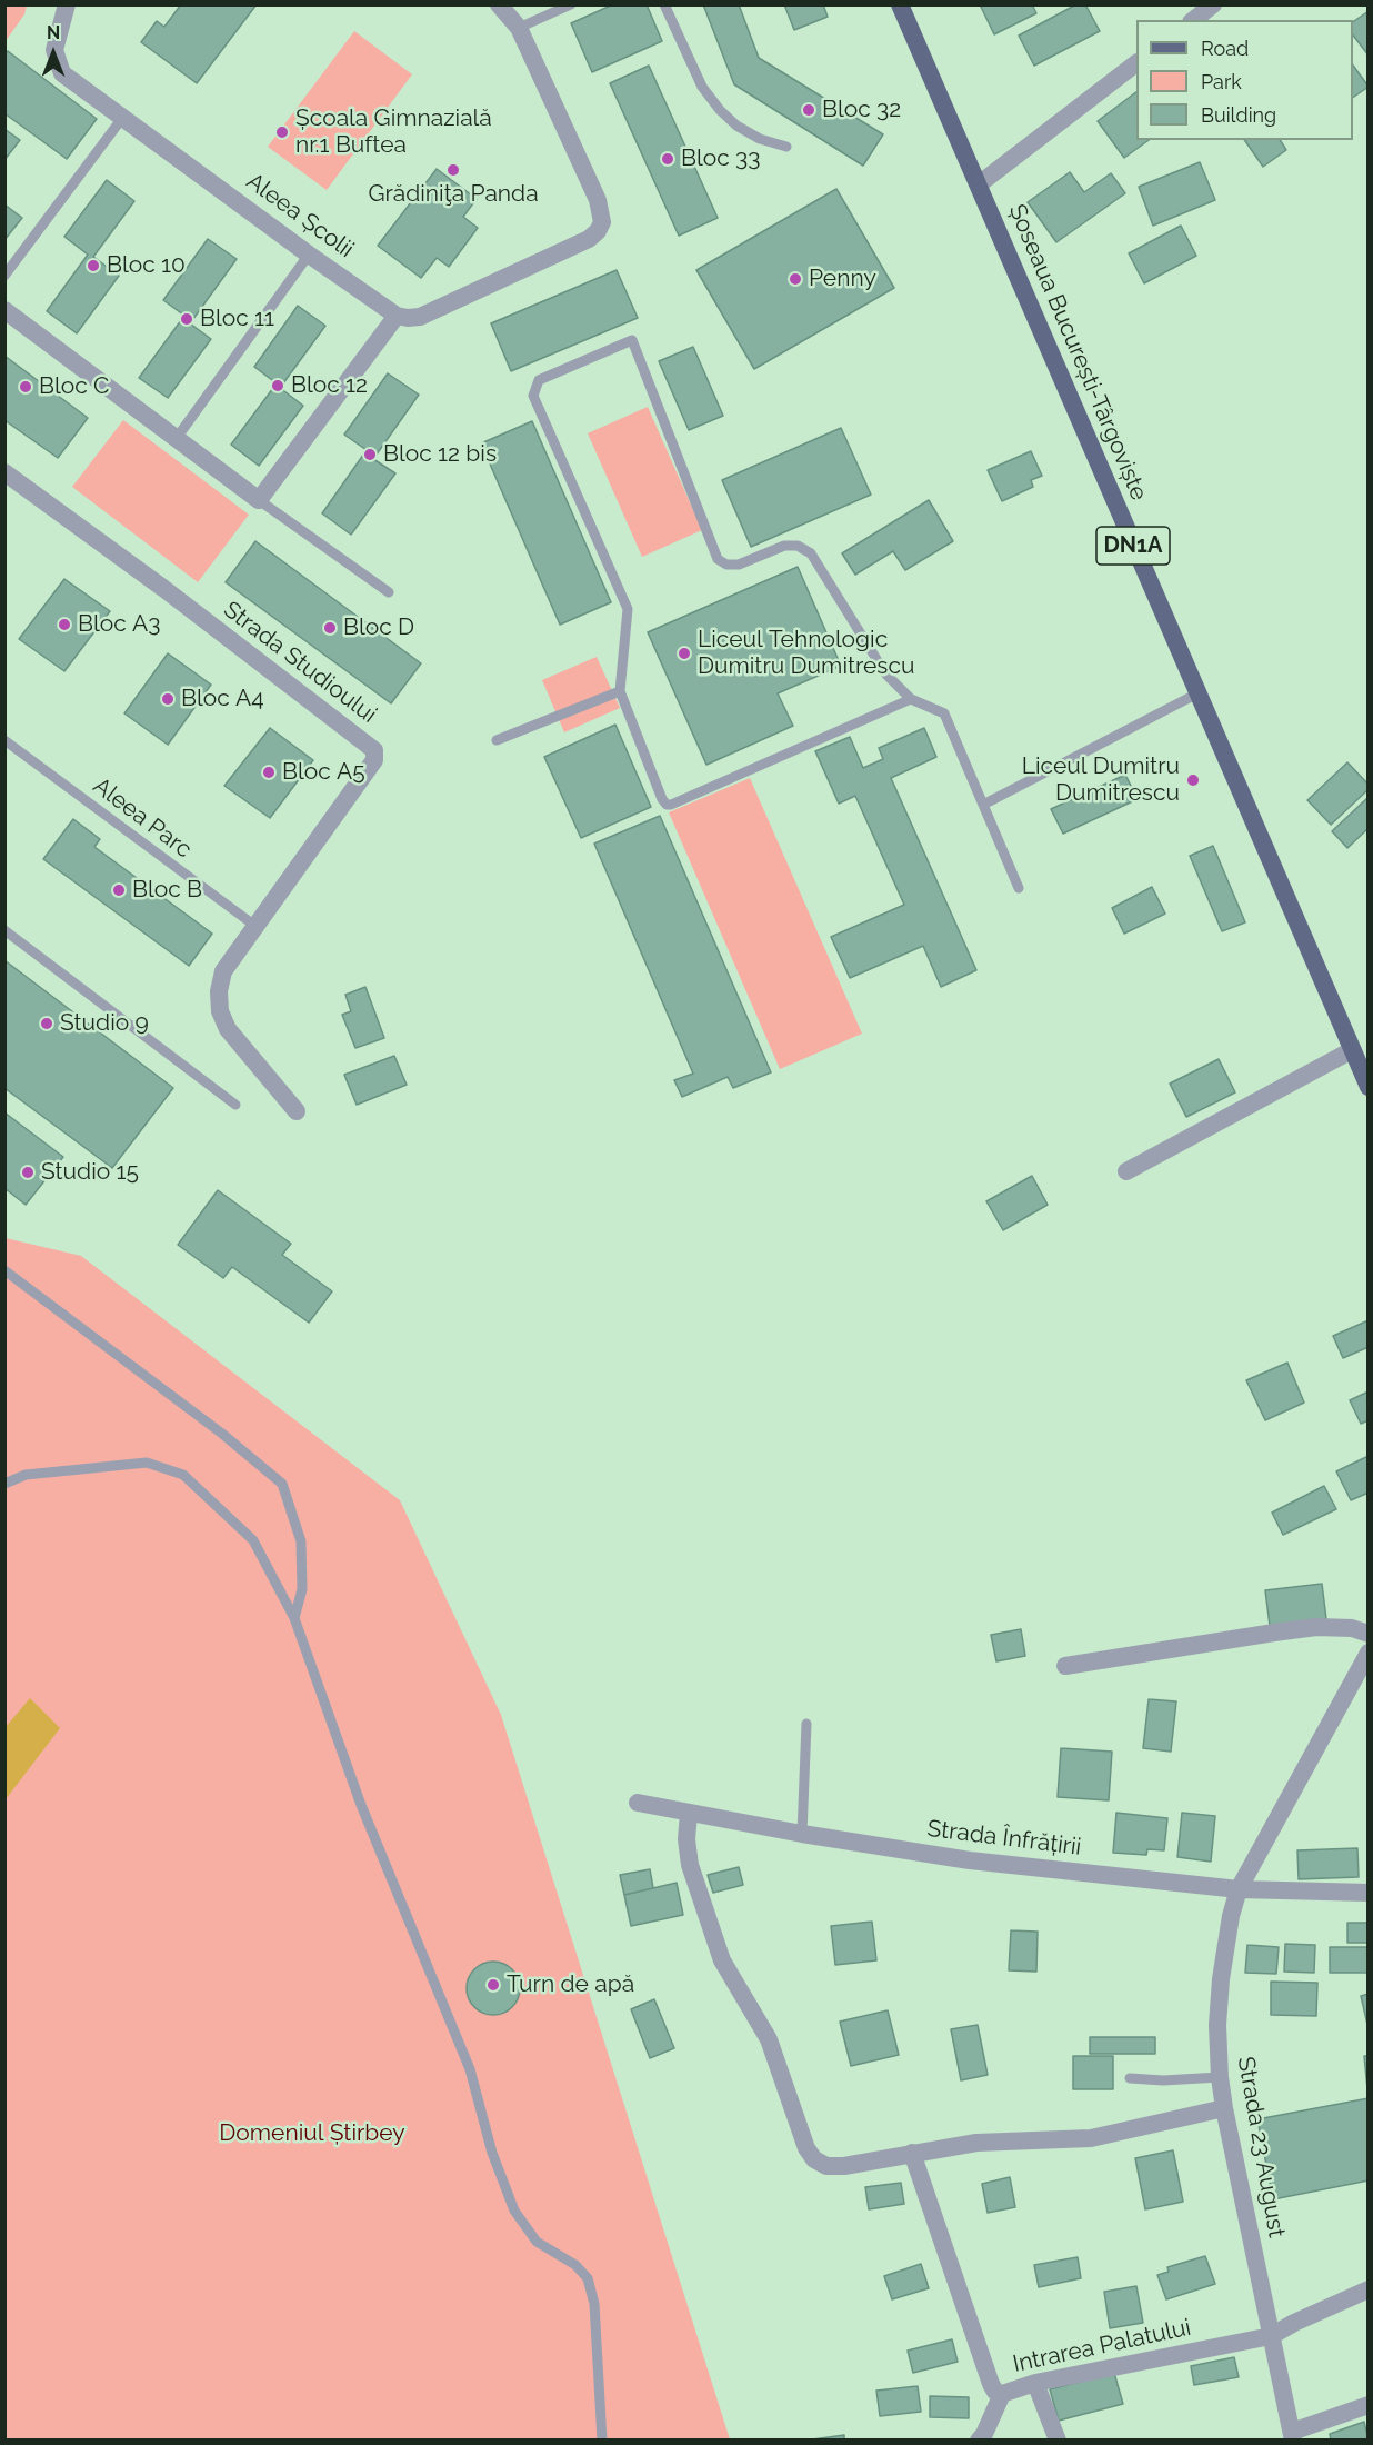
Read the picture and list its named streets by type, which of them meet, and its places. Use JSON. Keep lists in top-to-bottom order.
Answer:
{
  "streets": {
    "main road": ["Șoseaua București-Târgoviște", "DN1A"],
    "street": [
      "Aleea Școlii",
      "Strada Studioului",
      "Strada Înfrățirii",
      "Strada 23 August",
      "Intrarea Palatului"
    ],
    "lane": ["Aleea Parc"]
  },
  "crossings": [
    ["Strada Studioului", "Aleea Parc"],
    ["Strada Înfrățirii", "Strada 23 August"],
    ["Strada 23 August", "Intrarea Palatului"]
  ],
  "parks": ["Domeniul Știrbey"],
  "places": [
    "Bloc 32",
    "Școala Gimnazială nr.1 Buftea",
    "Bloc 33",
    "Grădiniţa Panda",
    "Bloc 10",
    "Penny",
    "Bloc 11",
    "Bloc 12",
    "Bloc C",
    "Bloc 12 bis",
    "Bloc A3",
    "Bloc D",
    "Liceul Tehnologic Dumitru Dumitrescu",
    "Bloc A4",
    "Bloc A5",
    "Liceul Dumitru Dumitrescu",
    "Bloc B",
    "Studio 9",
    "Studio 15",
    "Turn de apă"
  ],
  "legend": ["Road", "Park", "Building"],
  "north": "top"
}
